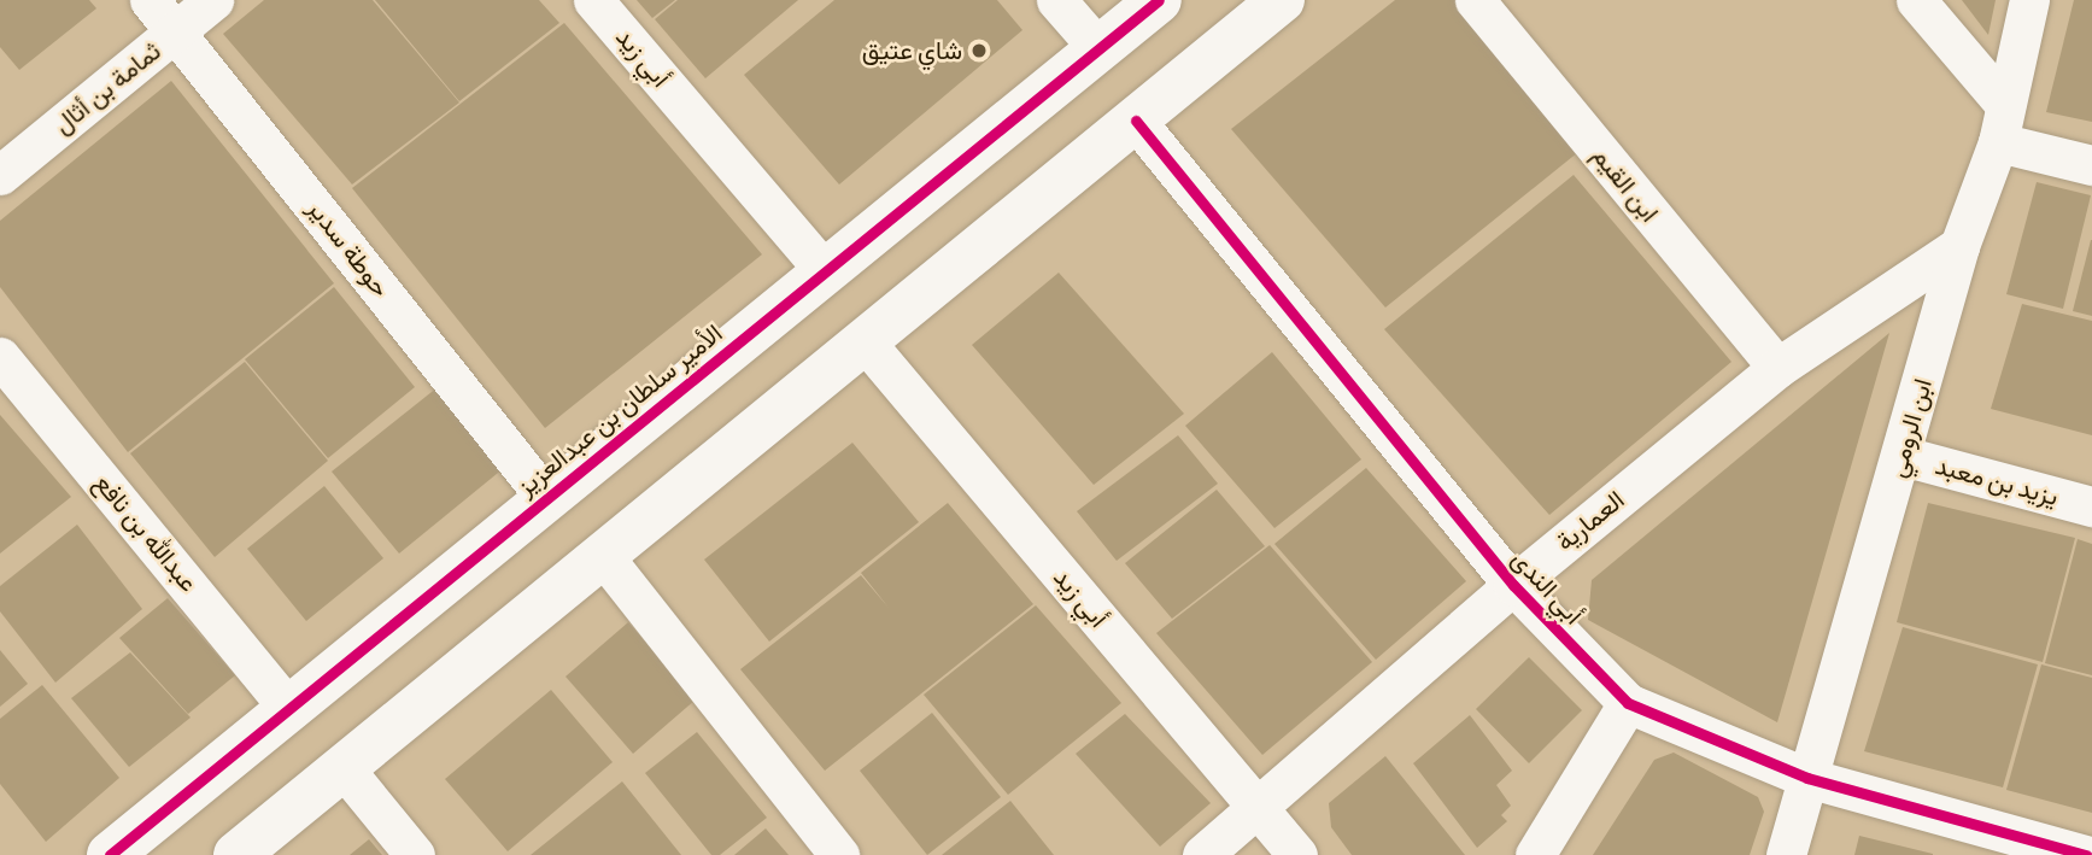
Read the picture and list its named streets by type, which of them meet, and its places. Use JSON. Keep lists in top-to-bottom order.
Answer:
{
  "streets": {
    "street": [
      "أبي زيد",
      "ثمامة بن أثال",
      "ابن القيم",
      "حوطة سدير",
      "الأمير سلطان بن عبدالعزيز",
      "ابن الرومي",
      "يزيد بن معبد",
      "العمارية",
      "عبدالله بن نافع",
      "أبي الندى"
    ]
  },
  "crossings": [
    ["أبي زيد", "الأمير سلطان بن عبدالعزيز"],
    ["أبي زيد", "العمارية"],
    ["ثمامة بن أثال", "حوطة سدير"],
    ["ابن القيم", "العمارية"],
    ["حوطة سدير", "الأمير سلطان بن عبدالعزيز"],
    ["الأمير سلطان بن عبدالعزيز", "عبدالله بن نافع"],
    ["ابن الرومي", "يزيد بن معبد"],
    ["ابن الرومي", "العمارية"],
    ["ابن الرومي", "أبي الندى"],
    ["العمارية", "أبي الندى"]
  ],
  "places": ["شاي عتيق"]
}
